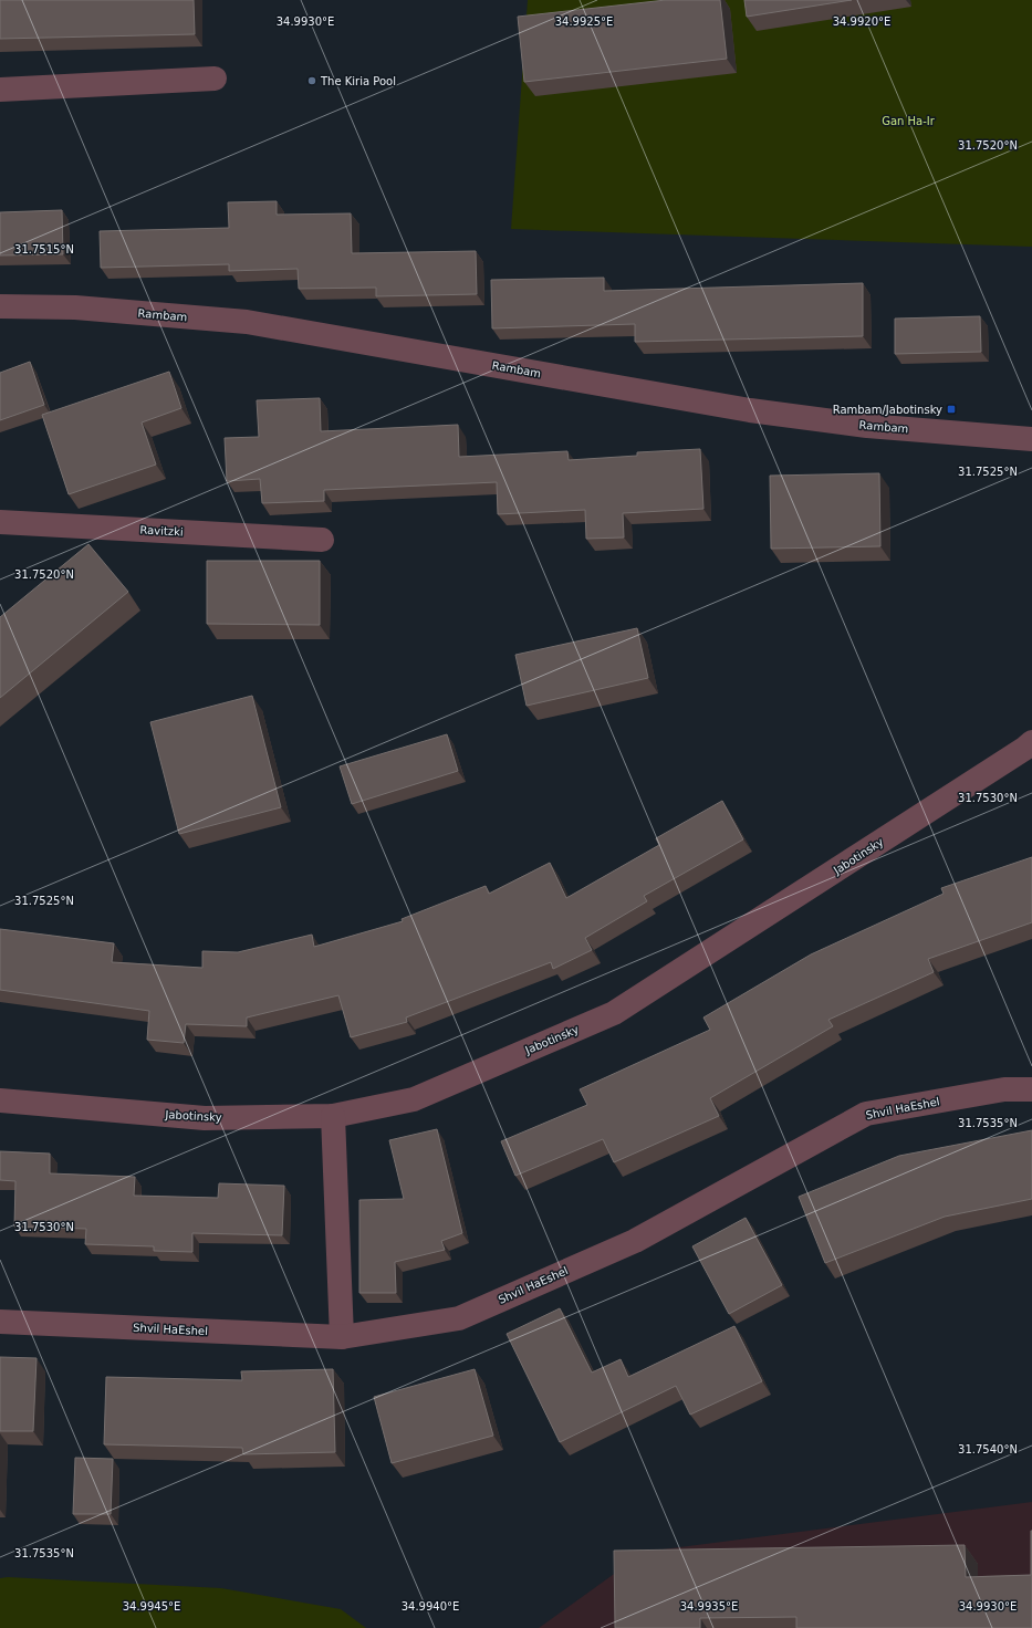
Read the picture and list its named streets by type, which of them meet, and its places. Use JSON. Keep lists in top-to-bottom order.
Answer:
{
  "streets": {
    "street": [
      "Rambam",
      "Ravitzki",
      "Jabotinsky",
      "Shvil HaEshel"
    ]
  },
  "parks": ["Gan Ha-Ir"],
  "places": {
    "other": ["The Kiria Pool"],
    "transit": ["Rambam/Jabotinsky"]
  },
  "coordinates": [
    "34.9930°E",
    "34.9925°E",
    "34.9920°E",
    "31.7520°N",
    "31.7515°N",
    "31.7525°N",
    "31.7530°N",
    "31.7535°N",
    "31.7540°N",
    "34.9945°E",
    "34.9940°E",
    "34.9935°E"
  ]
}
